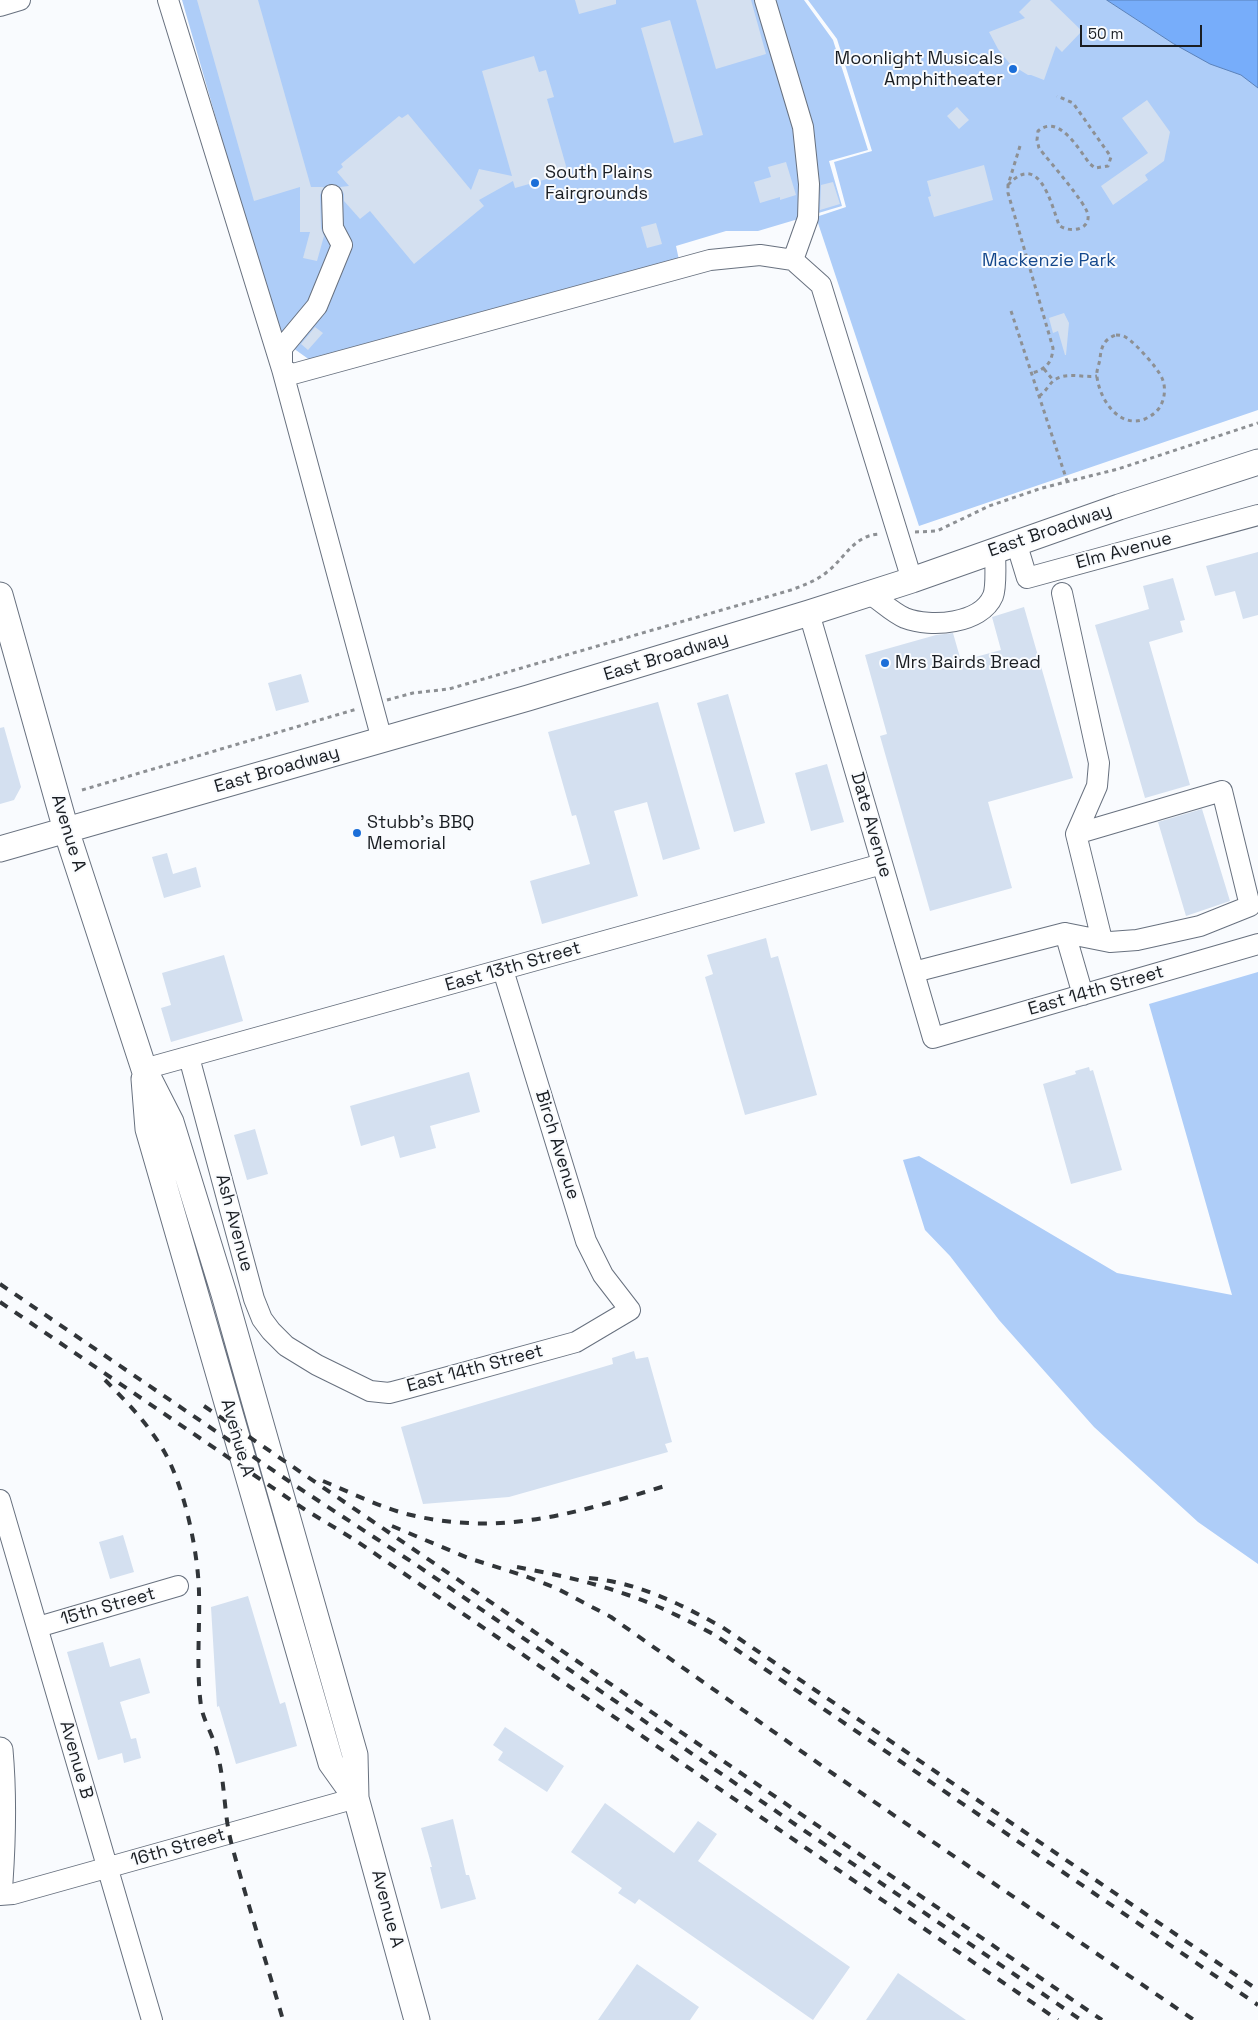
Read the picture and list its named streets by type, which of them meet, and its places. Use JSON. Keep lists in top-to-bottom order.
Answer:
{
  "streets": {
    "main road": ["East Broadway", "Avenue A"],
    "street": [
      "Elm Avenue",
      "Date Avenue",
      "East 13th Street",
      "East 14th Street",
      "Birch Avenue",
      "Ash Avenue",
      "15th Street",
      "Avenue B",
      "16th Street"
    ]
  },
  "crossings": [
    ["East Broadway", "Elm Avenue"],
    ["East Broadway", "Date Avenue"],
    ["East Broadway", "Avenue A"],
    ["Date Avenue", "East 13th Street"],
    ["Date Avenue", "East 14th Street"],
    ["Avenue A", "East 13th Street"],
    ["Avenue A", "16th Street"],
    ["East 13th Street", "Birch Avenue"],
    ["East 13th Street", "Ash Avenue"],
    ["East 14th Street", "Birch Avenue"],
    ["East 14th Street", "Ash Avenue"],
    ["15th Street", "Avenue B"],
    ["Avenue B", "16th Street"]
  ],
  "parks": ["Mackenzie Park"],
  "places": [
    "Moonlight Musicals Amphitheater",
    "South Plains Fairgrounds",
    "Mrs Bairds Bread",
    "Stubb's BBQ Memorial"
  ],
  "scale_bar": "50 m"
}
